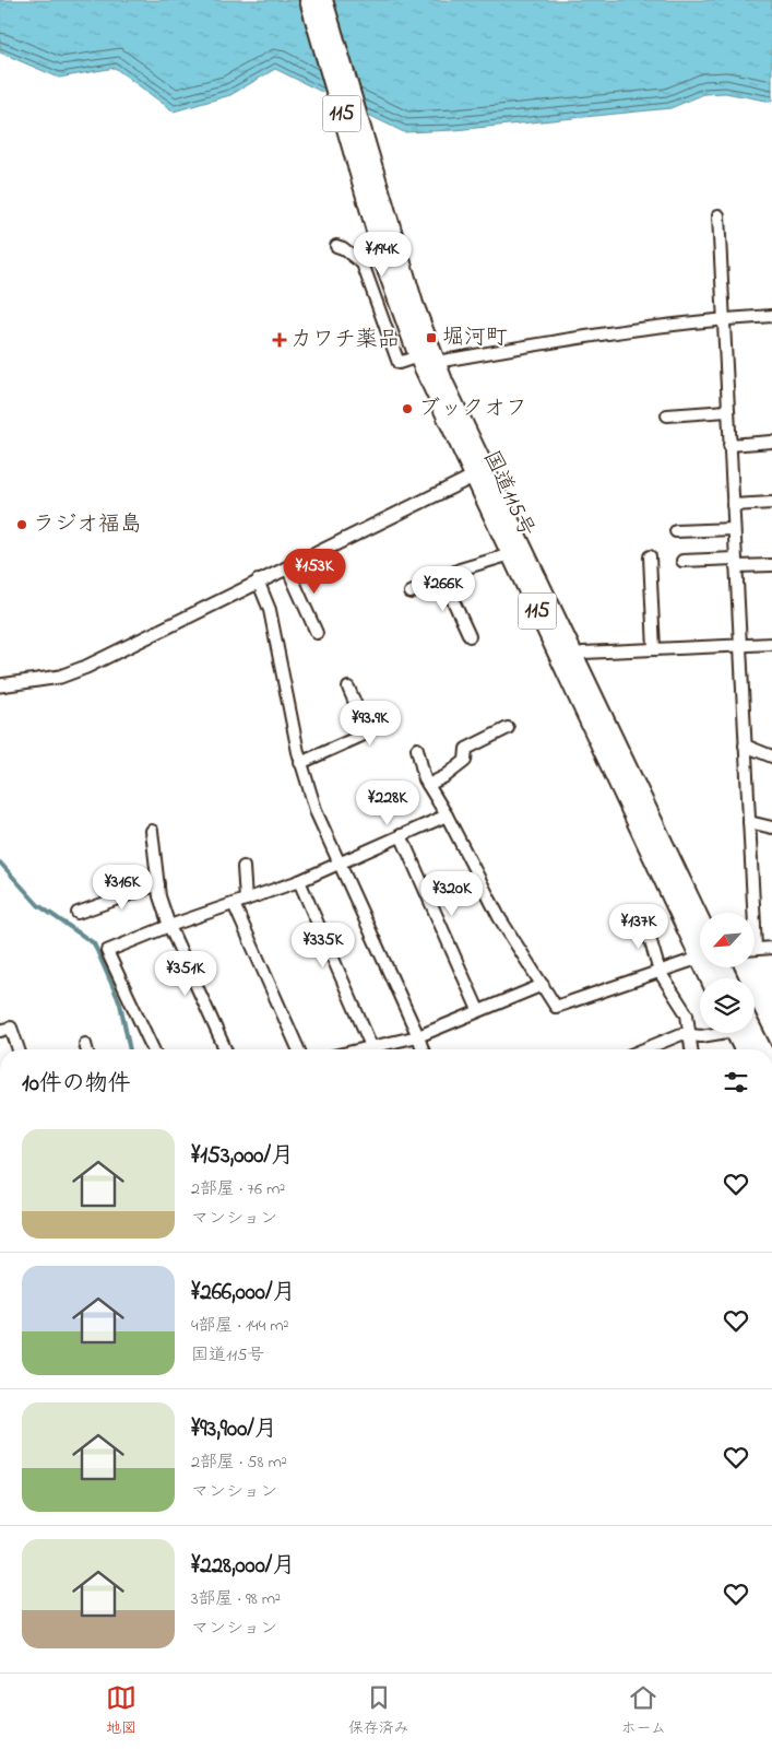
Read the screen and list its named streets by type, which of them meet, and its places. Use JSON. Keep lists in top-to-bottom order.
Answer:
{
  "streets": {
    "highway": ["115", "国道115号"]
  },
  "places": {
    "transit": ["堀河町"],
    "health": ["カワチ薬品"],
    "other": ["ブックオフ", "ラジオ福島"]
  },
  "north": "bottom left",
  "page": {
    "price": [
      "¥194K",
      "¥153K",
      "¥266K",
      "¥93.9K",
      "¥228K",
      "¥316K",
      "¥320K",
      "¥137K",
      "¥335K",
      "¥351K"
    ],
    "heading": "10件の物件",
    "list": [
      {
        "name": "¥153,000/月",
        "note": "2部屋 · 76 m² · マンション"
      },
      {
        "name": "¥266,000/月",
        "note": "4部屋 · 144 m² · 国道115号"
      },
      {
        "name": "¥93,900/月",
        "note": "2部屋 · 58 m² · マンション"
      },
      {
        "name": "¥228,000/月",
        "note": "3部屋 · 98 m² · マンション"
      }
    ],
    "tabs": ["地図", "保存済み", "ホーム"]
  }
}
